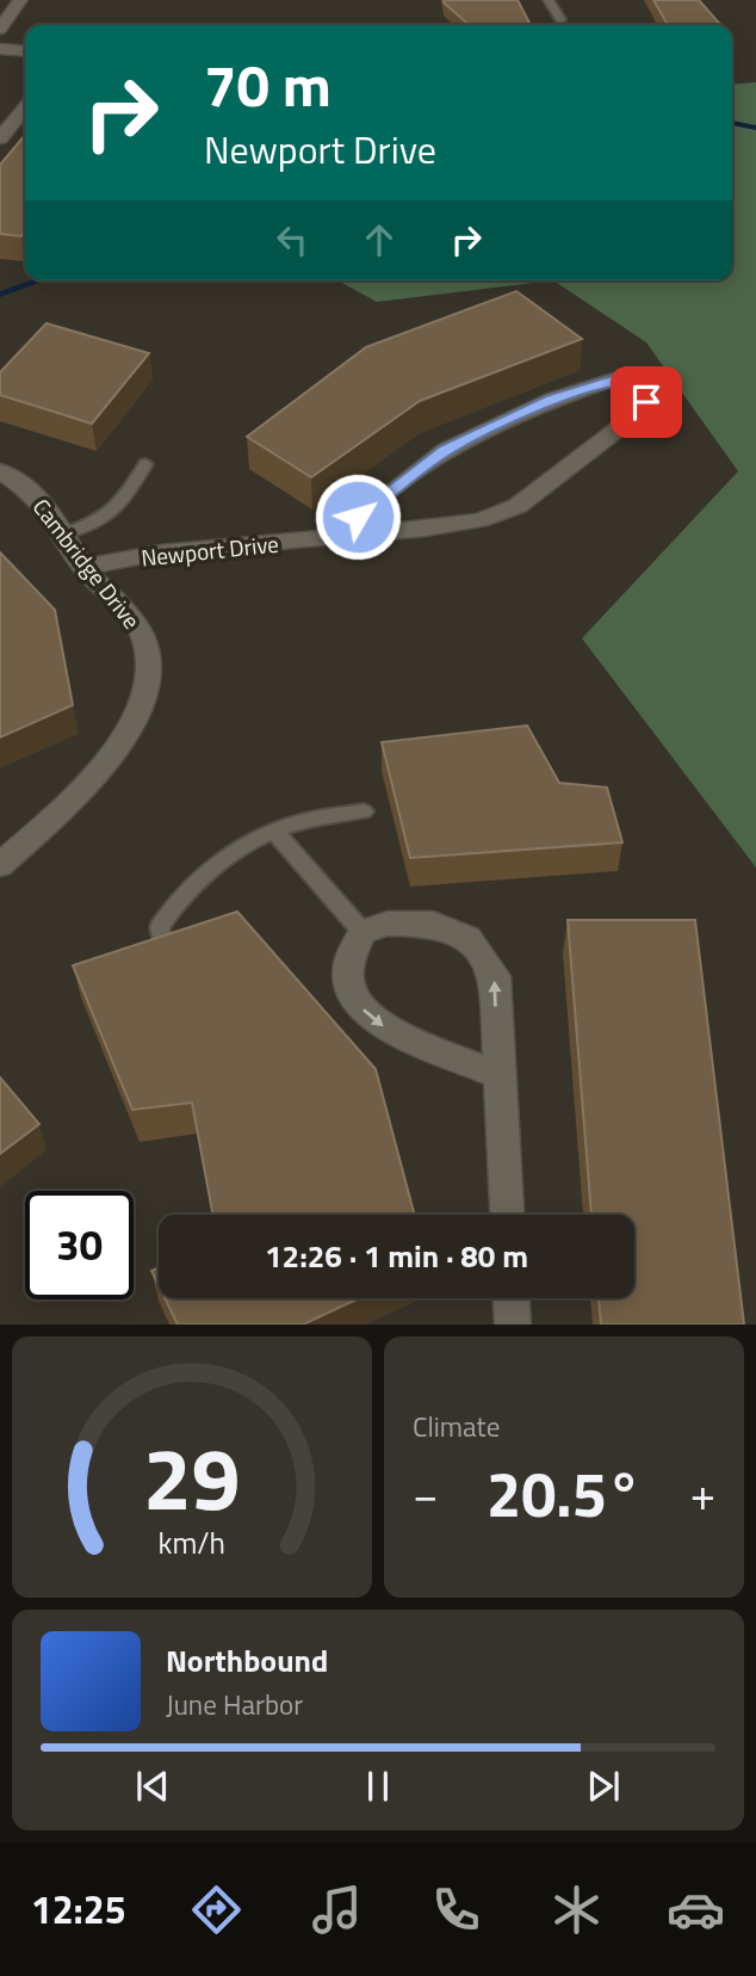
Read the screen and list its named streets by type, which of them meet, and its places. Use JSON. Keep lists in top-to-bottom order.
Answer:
{
  "streets": {
    "street": ["Newport Drive", "Cambridge Drive"]
  },
  "crossings": [
    ["Newport Drive", "Cambridge Drive"]
  ],
  "page": {
    "turn": ["70 m", "Newport Drive"],
    "limit": "30",
    "trip": "12:26 · 1 min · 80 m",
    "tile": "Climate",
    "heat": ["−", "20.5°", "+"],
    "song": ["Northbound", "June Harbor"],
    "tabs": "12:25",
    "gauge": ["29", "km/h"]
  }
}
